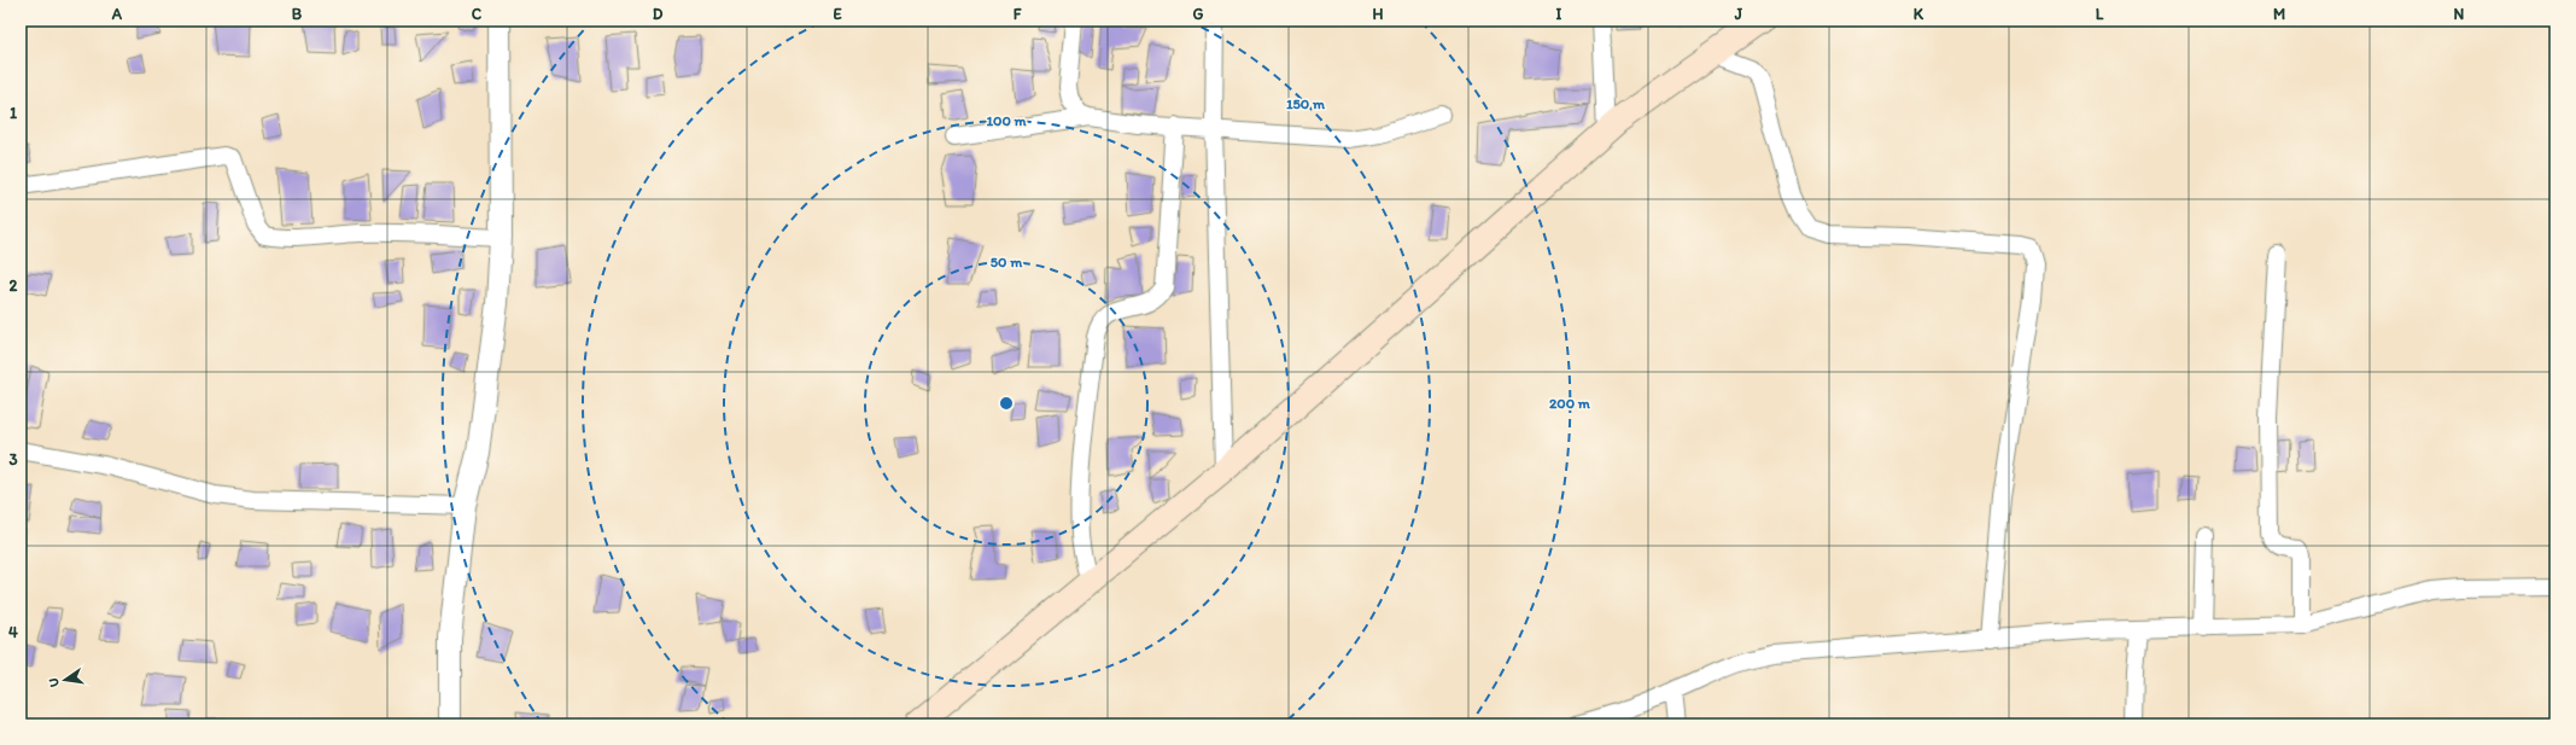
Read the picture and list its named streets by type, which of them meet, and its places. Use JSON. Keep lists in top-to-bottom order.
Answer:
{
  "north": "left",
  "grid": {
    "columns": [
      "A",
      "B",
      "C",
      "D",
      "E",
      "F",
      "G",
      "H",
      "I",
      "J",
      "K",
      "L",
      "M",
      "N"
    ],
    "rows": [
      "1",
      "2",
      "3",
      "4"
    ]
  },
  "rings": [
    "150 m",
    "100 m",
    "50 m",
    "200 m"
  ]
}
